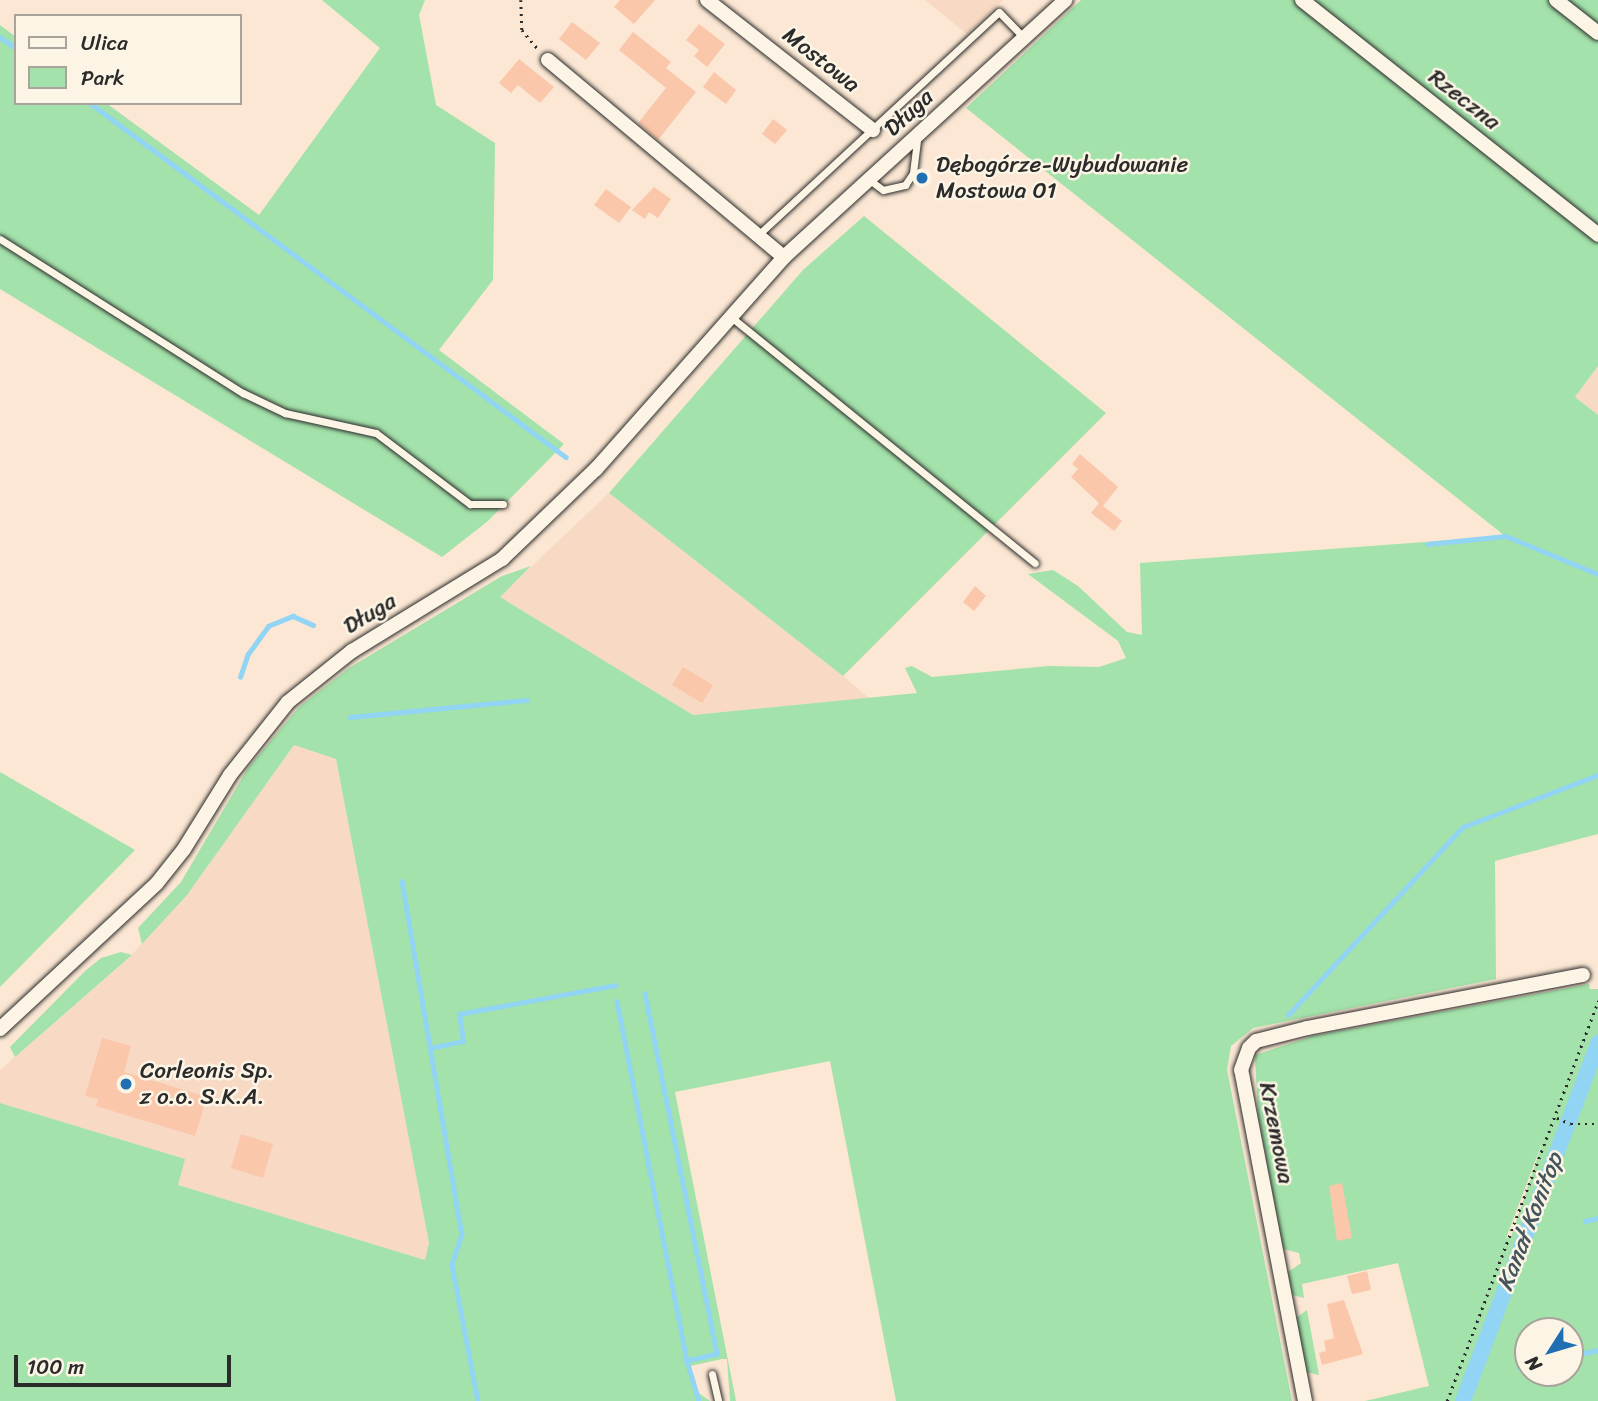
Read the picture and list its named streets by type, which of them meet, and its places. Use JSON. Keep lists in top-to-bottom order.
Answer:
{
  "streets": {
    "street": [
      "Mostowa",
      "Rzeczna",
      "Długa",
      "Krzemowa"
    ]
  },
  "water": ["Kanał Konitop"],
  "places": ["Dębogórze-Wybudowanie Mostowa 01", "Corleonis Sp. z o.o. S.K.A."],
  "legend": ["Ulica", "Park"],
  "scale_bar": "100 m",
  "north": "bottom left"
}
